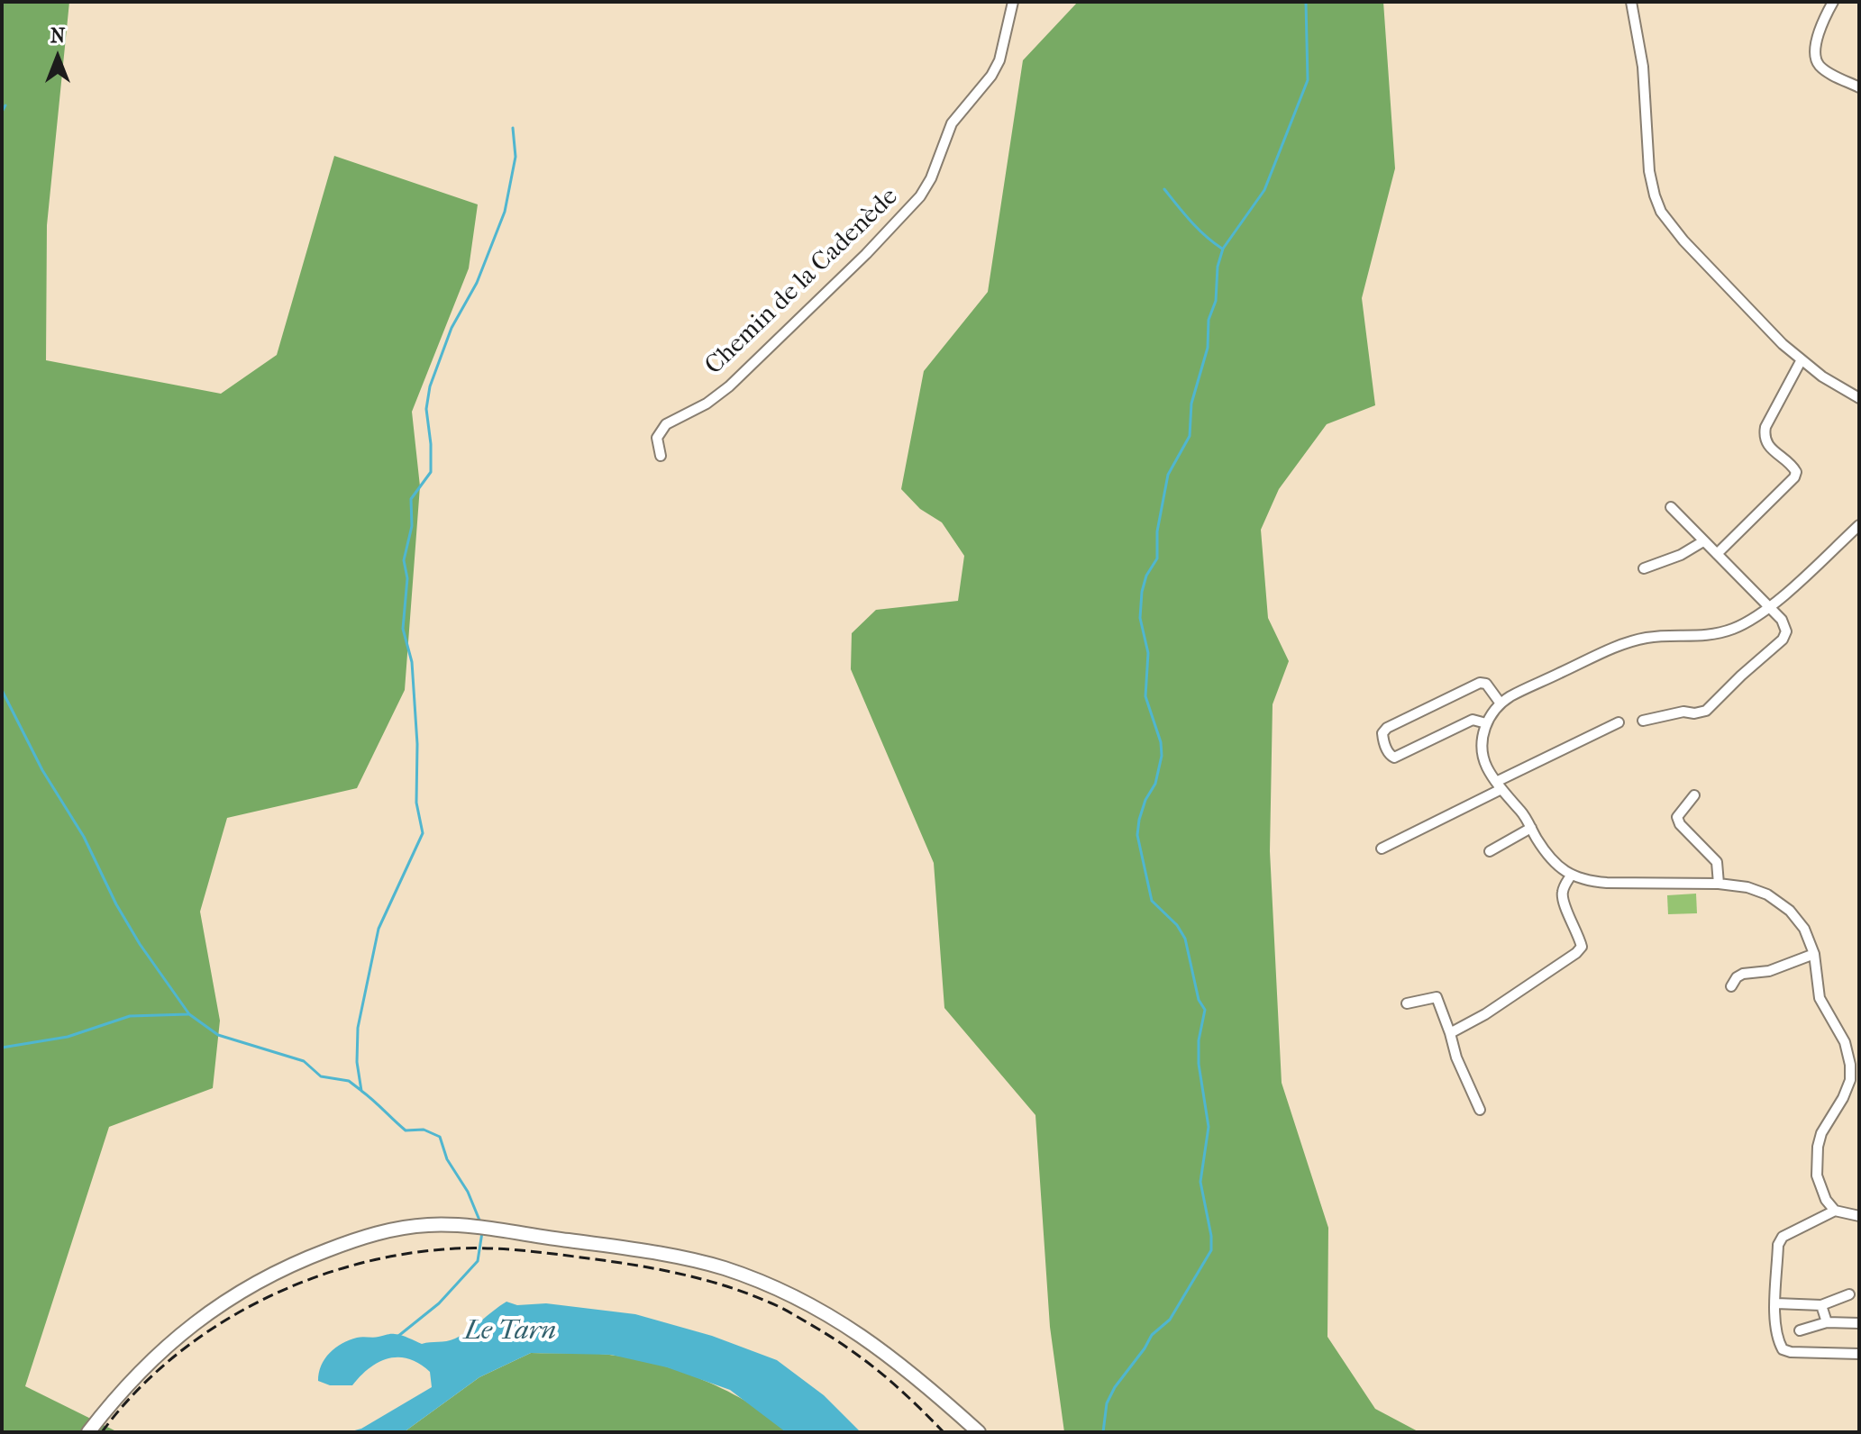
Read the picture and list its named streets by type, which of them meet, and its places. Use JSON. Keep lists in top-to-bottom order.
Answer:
{
  "streets": {
    "street": ["Chemin de la Cadenède"]
  },
  "water": ["Le Tarn"],
  "north": "top"
}
